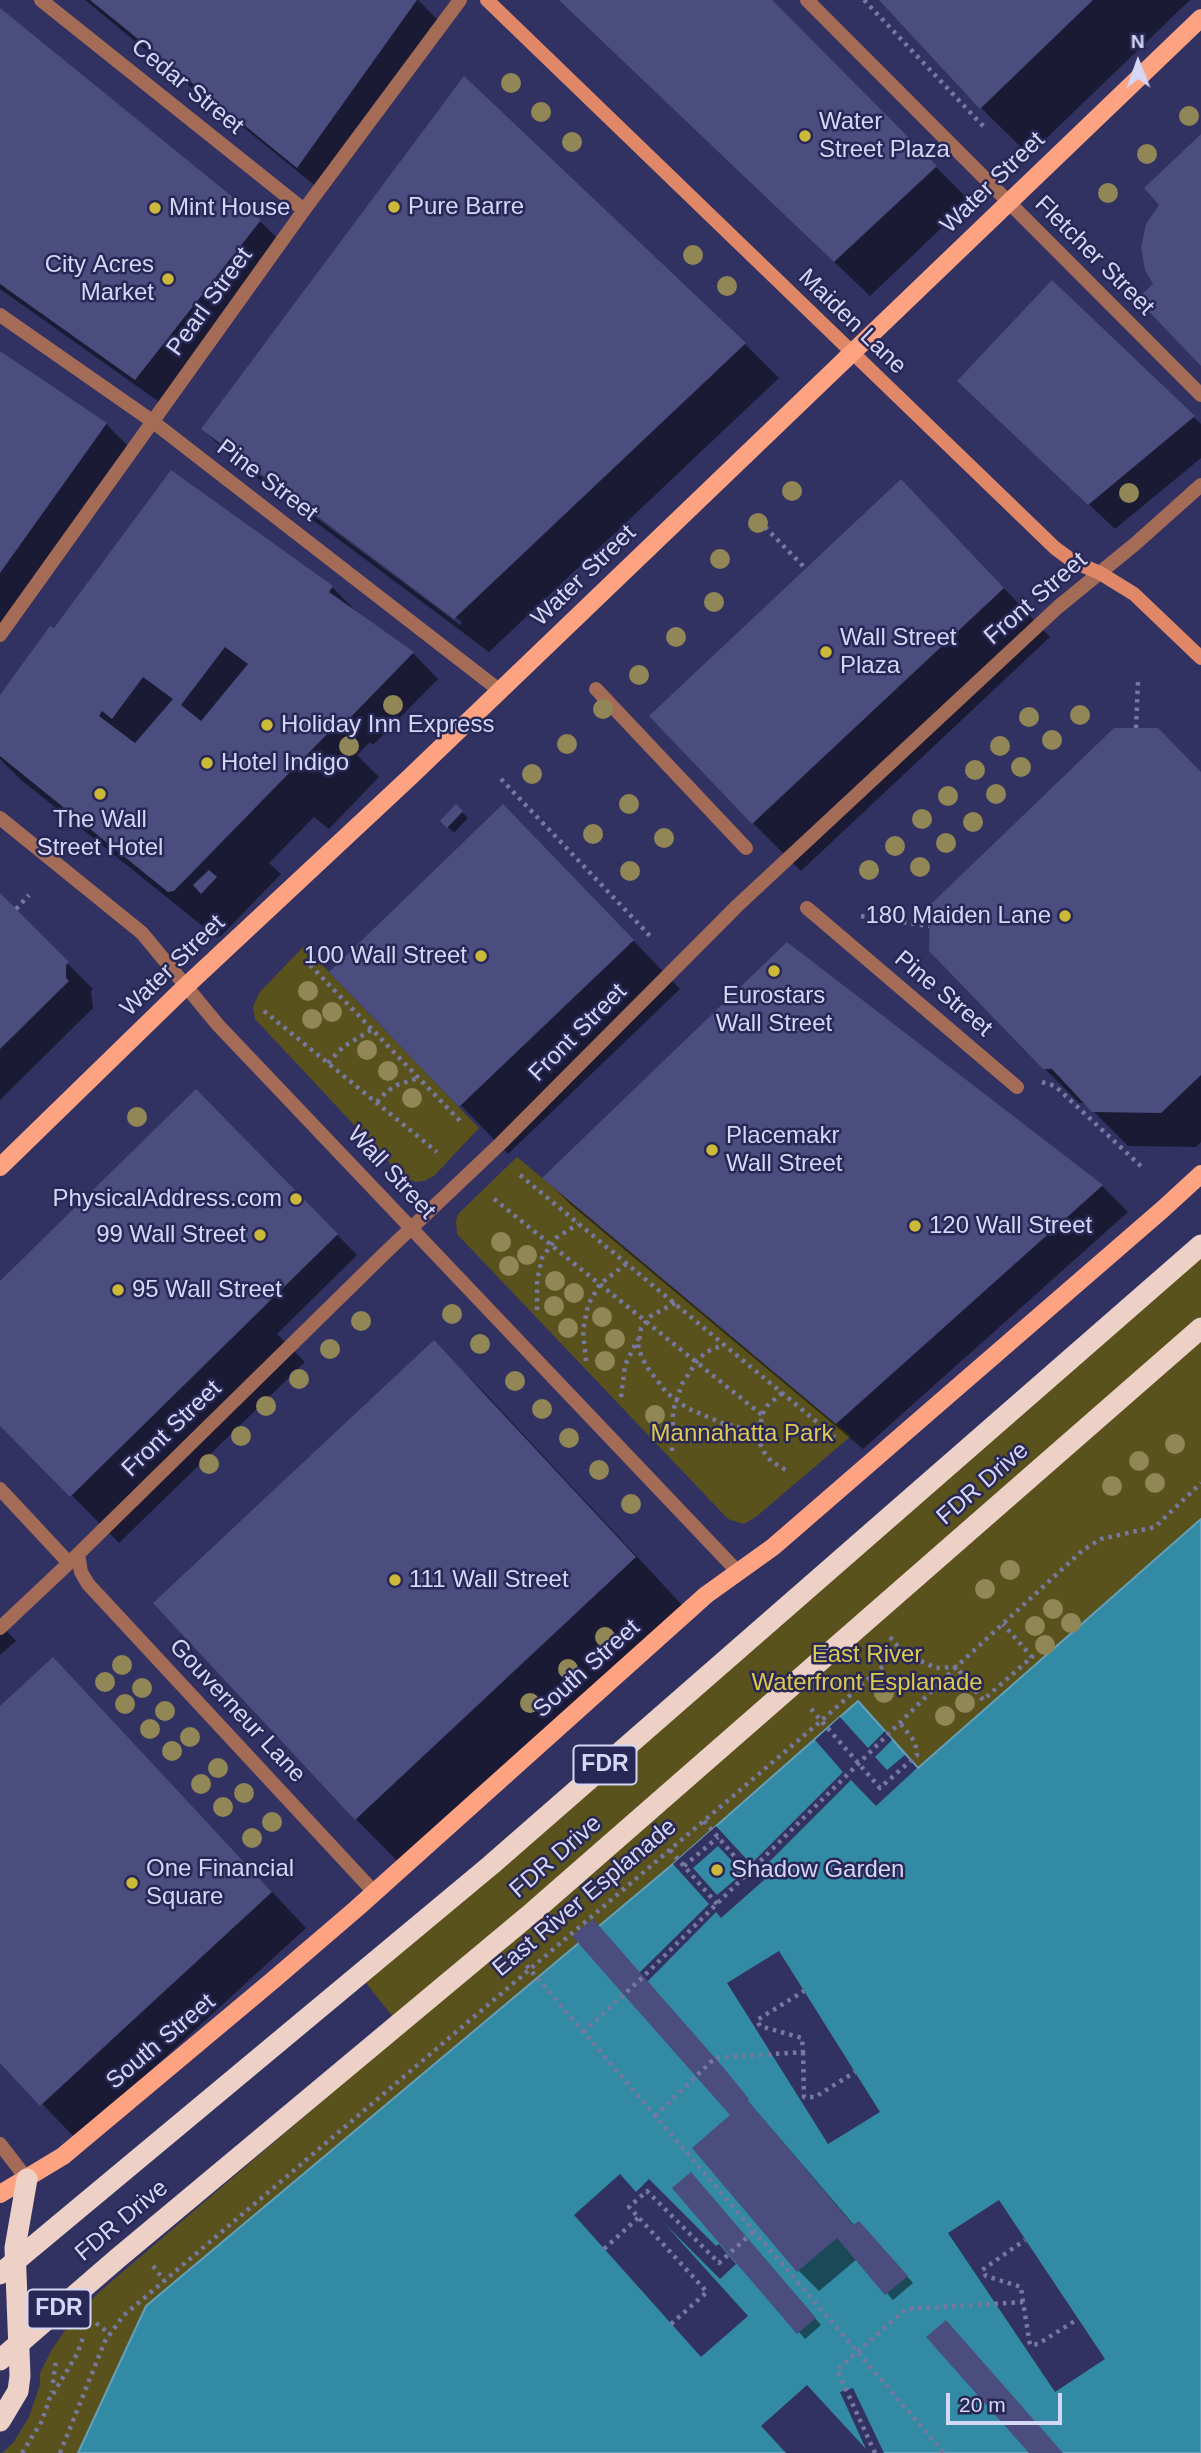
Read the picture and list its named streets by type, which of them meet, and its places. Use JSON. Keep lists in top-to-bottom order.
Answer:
{
  "streets": {
    "highway": ["FDR Drive", "FDR"],
    "main road": ["Water Street", "South Street"],
    "street": [
      "Cedar Street",
      "Fletcher Street",
      "Pearl Street",
      "Maiden Lane",
      "Pine Street",
      "Front Street",
      "Wall Street",
      "Gouverneur Lane"
    ],
    "path": ["East River Esplanade"]
  },
  "crossings": [
    ["Cedar Street", "Pearl Street"],
    ["Water Street", "Fletcher Street"],
    ["Water Street", "Maiden Lane"],
    ["Water Street", "Pine Street"],
    ["Water Street", "Wall Street"],
    ["Pearl Street", "Pine Street"],
    ["Maiden Lane", "Front Street"],
    ["Front Street", "Wall Street"],
    ["Front Street", "Gouverneur Lane"],
    ["Wall Street", "South Street"],
    ["South Street", "Gouverneur Lane"]
  ],
  "parks": ["Mannahatta Park", "East River Waterfront Esplanade"],
  "places": [
    "Water Street Plaza",
    "Pure Barre",
    "Mint House",
    "City Acres Market",
    "Wall Street Plaza",
    "Holiday Inn Express",
    "Hotel Indigo",
    "The Wall Street Hotel",
    "180 Maiden Lane",
    "100 Wall Street",
    "Eurostars Wall Street",
    "Placemakr Wall Street",
    "PhysicalAddress.com",
    "120 Wall Street",
    "99 Wall Street",
    "95 Wall Street",
    "111 Wall Street",
    "Shadow Garden",
    "One Financial Square"
  ],
  "scale_bar": "20 m",
  "north": "top"
}
